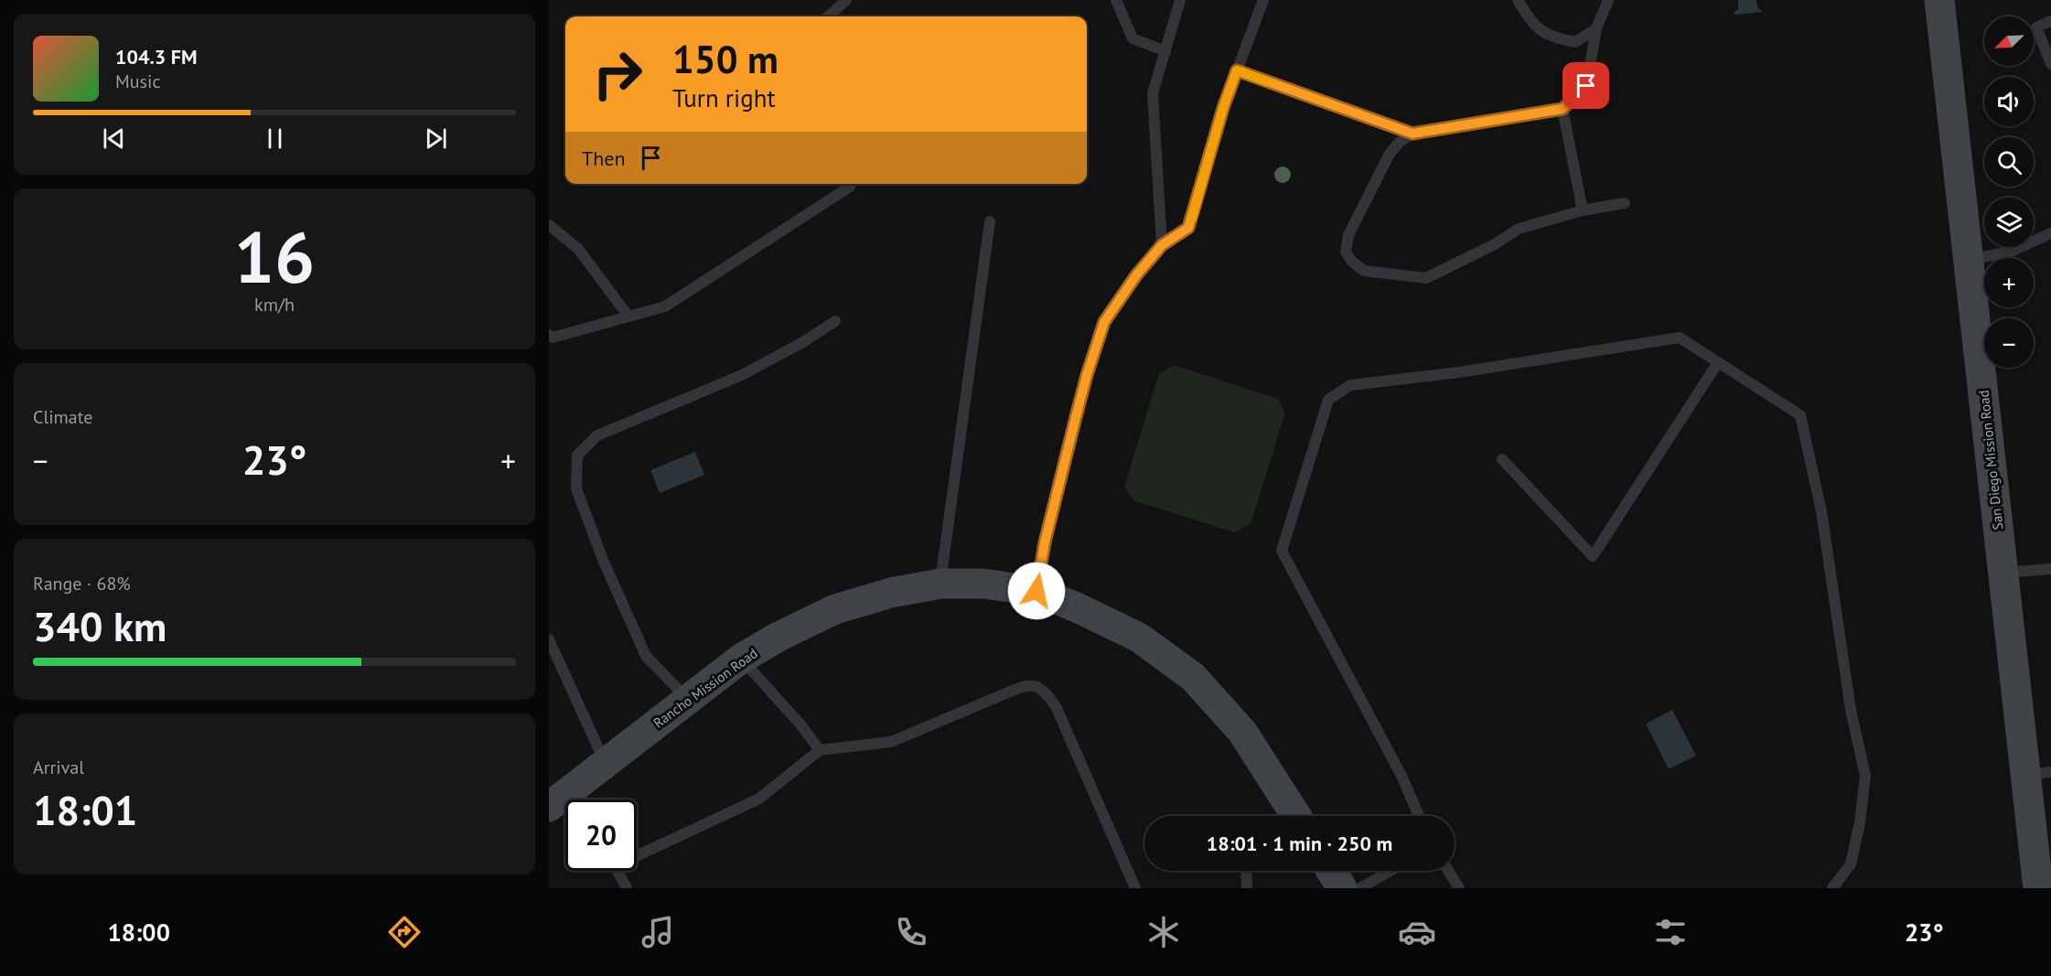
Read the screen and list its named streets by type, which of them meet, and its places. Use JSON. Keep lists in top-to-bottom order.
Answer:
{
  "streets": {
    "main road": ["San Diego Mission Road", "Rancho Mission Road"]
  },
  "north": "bottom left",
  "page": {
    "map_buttons": ["+", "−"],
    "turn": ["150 m", "Turn right"],
    "song": ["104.3 FM", "Music"],
    "then": "Then",
    "tile": [
      ["16", "km/h"],
      "Climate",
      ["Range · 68%", "340 km"],
      ["Arrival", "18:01"]
    ],
    "heat": ["−", "23°", "+"],
    "limit": "20",
    "trip": "18:01 · 1 min · 250 m",
    "tabs": ["18:00", "23°"]
  }
}
